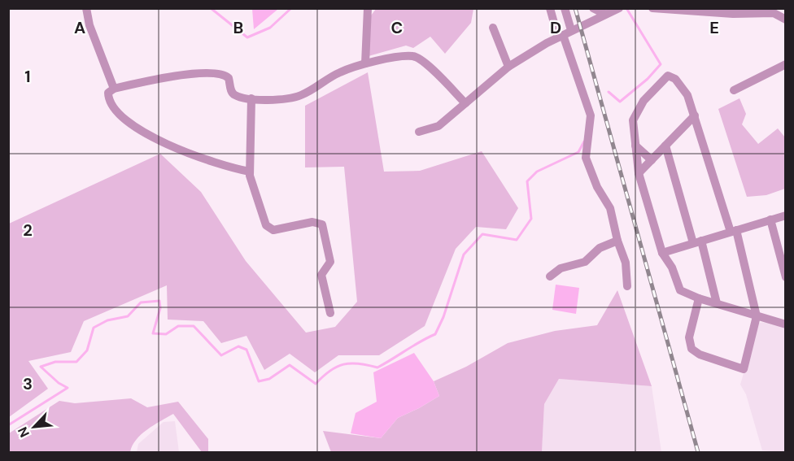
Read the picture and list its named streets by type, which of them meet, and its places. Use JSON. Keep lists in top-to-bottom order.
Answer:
{
  "north": "bottom left",
  "grid": {
    "columns": [
      "A",
      "B",
      "C",
      "D",
      "E"
    ],
    "rows": ["1", "2", "3"]
  }
}
